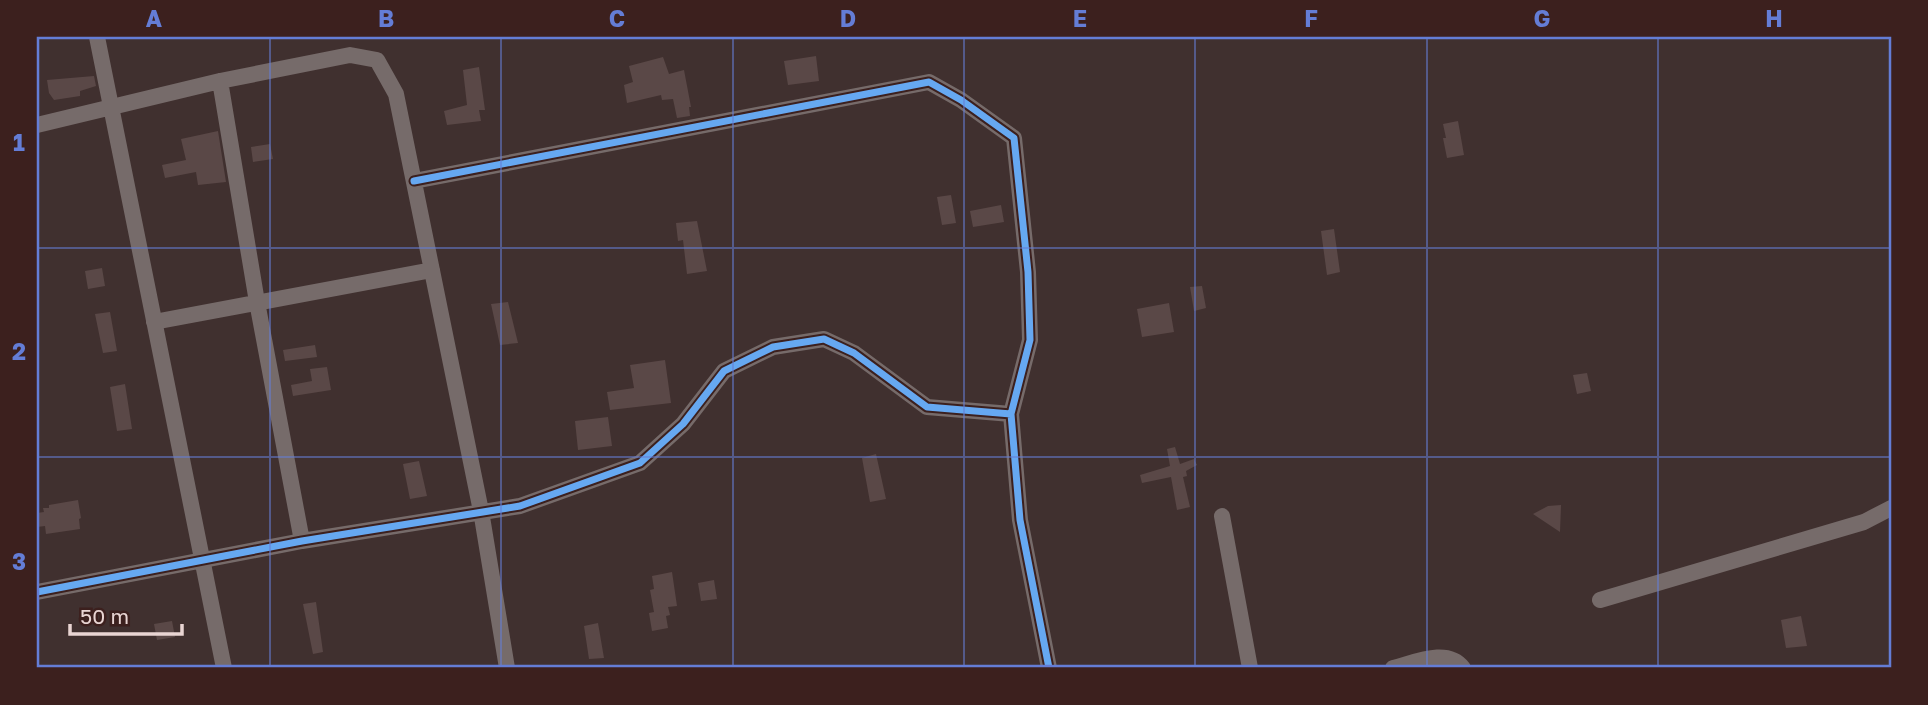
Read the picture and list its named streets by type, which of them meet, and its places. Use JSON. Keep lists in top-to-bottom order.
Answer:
{
  "scale_bar": "50 m",
  "grid": {
    "columns": [
      "A",
      "B",
      "C",
      "D",
      "E",
      "F",
      "G",
      "H"
    ],
    "rows": ["1", "2", "3"]
  }
}
